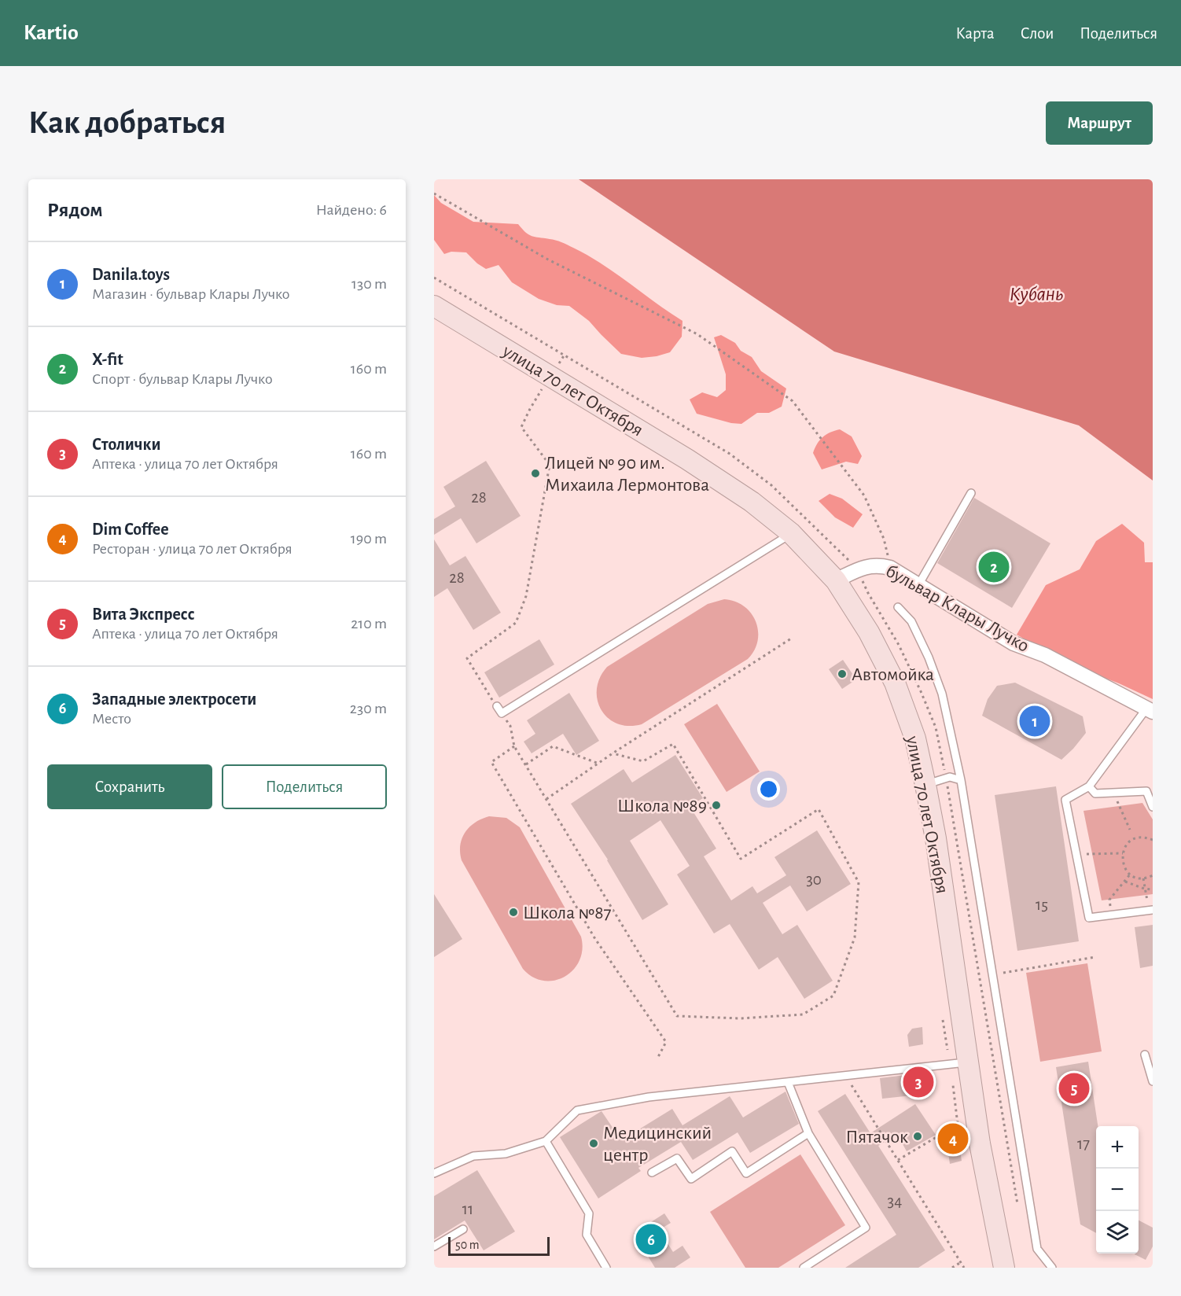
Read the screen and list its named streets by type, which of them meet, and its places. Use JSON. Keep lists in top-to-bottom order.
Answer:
{
  "streets": {
    "main road": ["улица 70 лет Октября"],
    "street": ["бульвар Клары Лучко"]
  },
  "crossings": [
    ["улица 70 лет Октября", "бульвар Клары Лучко"]
  ],
  "water": ["Кубань"],
  "places": [
    "Лицей № 90 им. Михаила Лермонтова",
    "Автомойка",
    "Школа №89",
    "Школа №87",
    "Пятачок",
    "Медицинский центр"
  ],
  "house_numbers": [
    "28",
    "28",
    "30",
    "15",
    "17",
    "34",
    "11"
  ],
  "scale_bar": "50 m",
  "page": {
    "header": "Kartio",
    "nav": ["Карта", "Слои", "Поделиться"],
    "buttons": [
      "Маршрут",
      ["Сохранить", "Поделиться"]
    ],
    "title": "Как добраться",
    "heading": ["Рядом", "Найдено: 6"],
    "list": [
      {
        "mark": "1",
        "name": "Danila.toys",
        "note": "Магазин · бульвар Клары Лучко",
        "value": "130 m"
      },
      {
        "mark": "2",
        "name": "X-fit",
        "note": "Спорт · бульвар Клары Лучко",
        "value": "160 m"
      },
      {
        "mark": "3",
        "name": "Столички",
        "note": "Аптека · улица 70 лет Октября",
        "value": "160 m"
      },
      {
        "mark": "4",
        "name": "Dim Coffee",
        "note": "Ресторан · улица 70 лет Октября",
        "value": "190 m"
      },
      {
        "mark": "5",
        "name": "Вита Экспресс",
        "note": "Аптека · улица 70 лет Октября",
        "value": "210 m"
      },
      {
        "mark": "6",
        "name": "Западные электросети",
        "note": "Место",
        "value": "230 m"
      }
    ],
    "pins": [
      "2",
      "1",
      "3",
      "5",
      "4",
      "6"
    ],
    "map_buttons": ["+", "−"],
    "scale": "50 m"
  }
}
